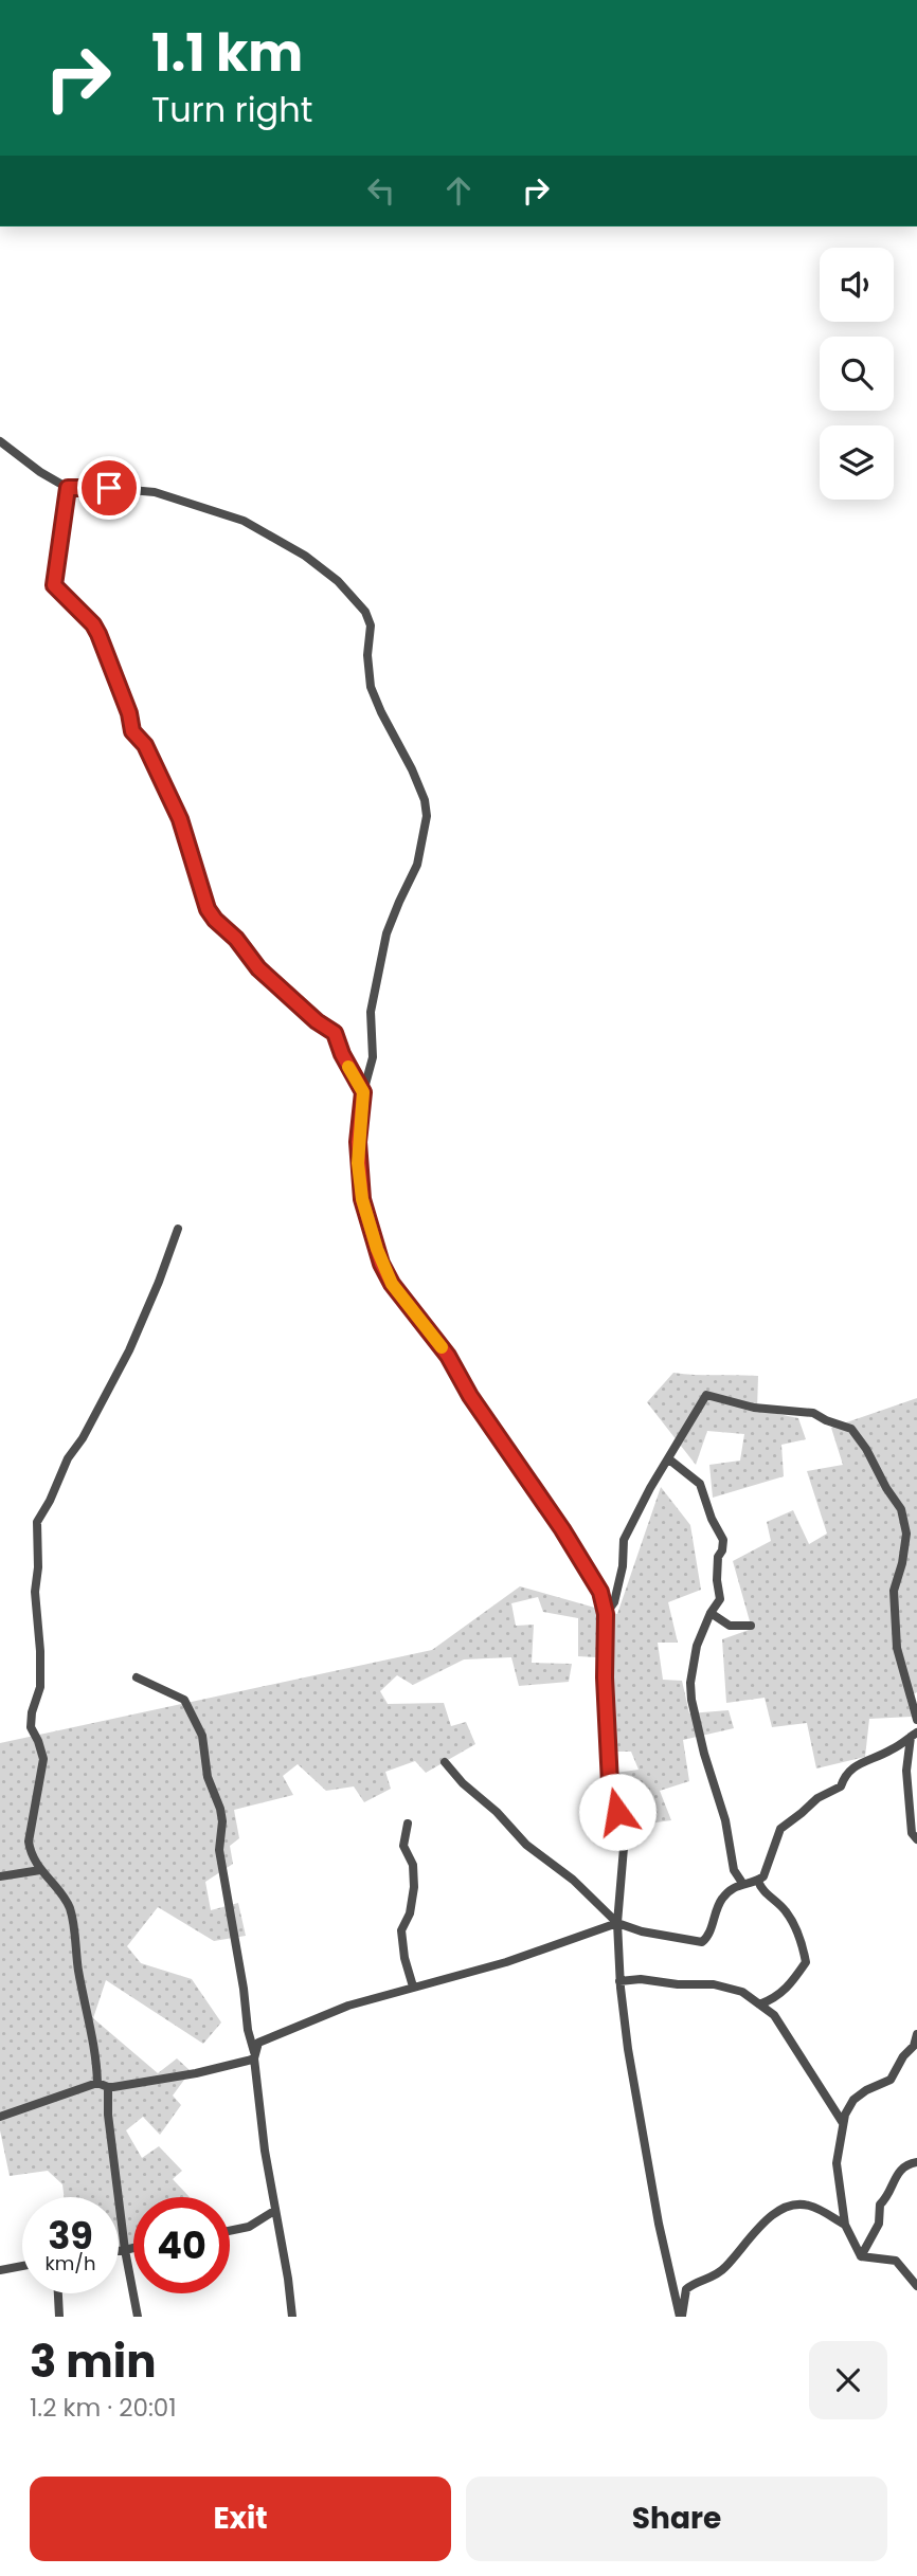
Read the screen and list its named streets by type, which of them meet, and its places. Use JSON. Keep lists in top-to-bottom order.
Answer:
{
  "page": {
    "turn": ["1.1 km", "Turn right"],
    "speed": "39 km/h",
    "limit": "40",
    "heading": ["3 min", "1.2 km · 20:01"],
    "buttons": ["Exit", "Share"]
  }
}
